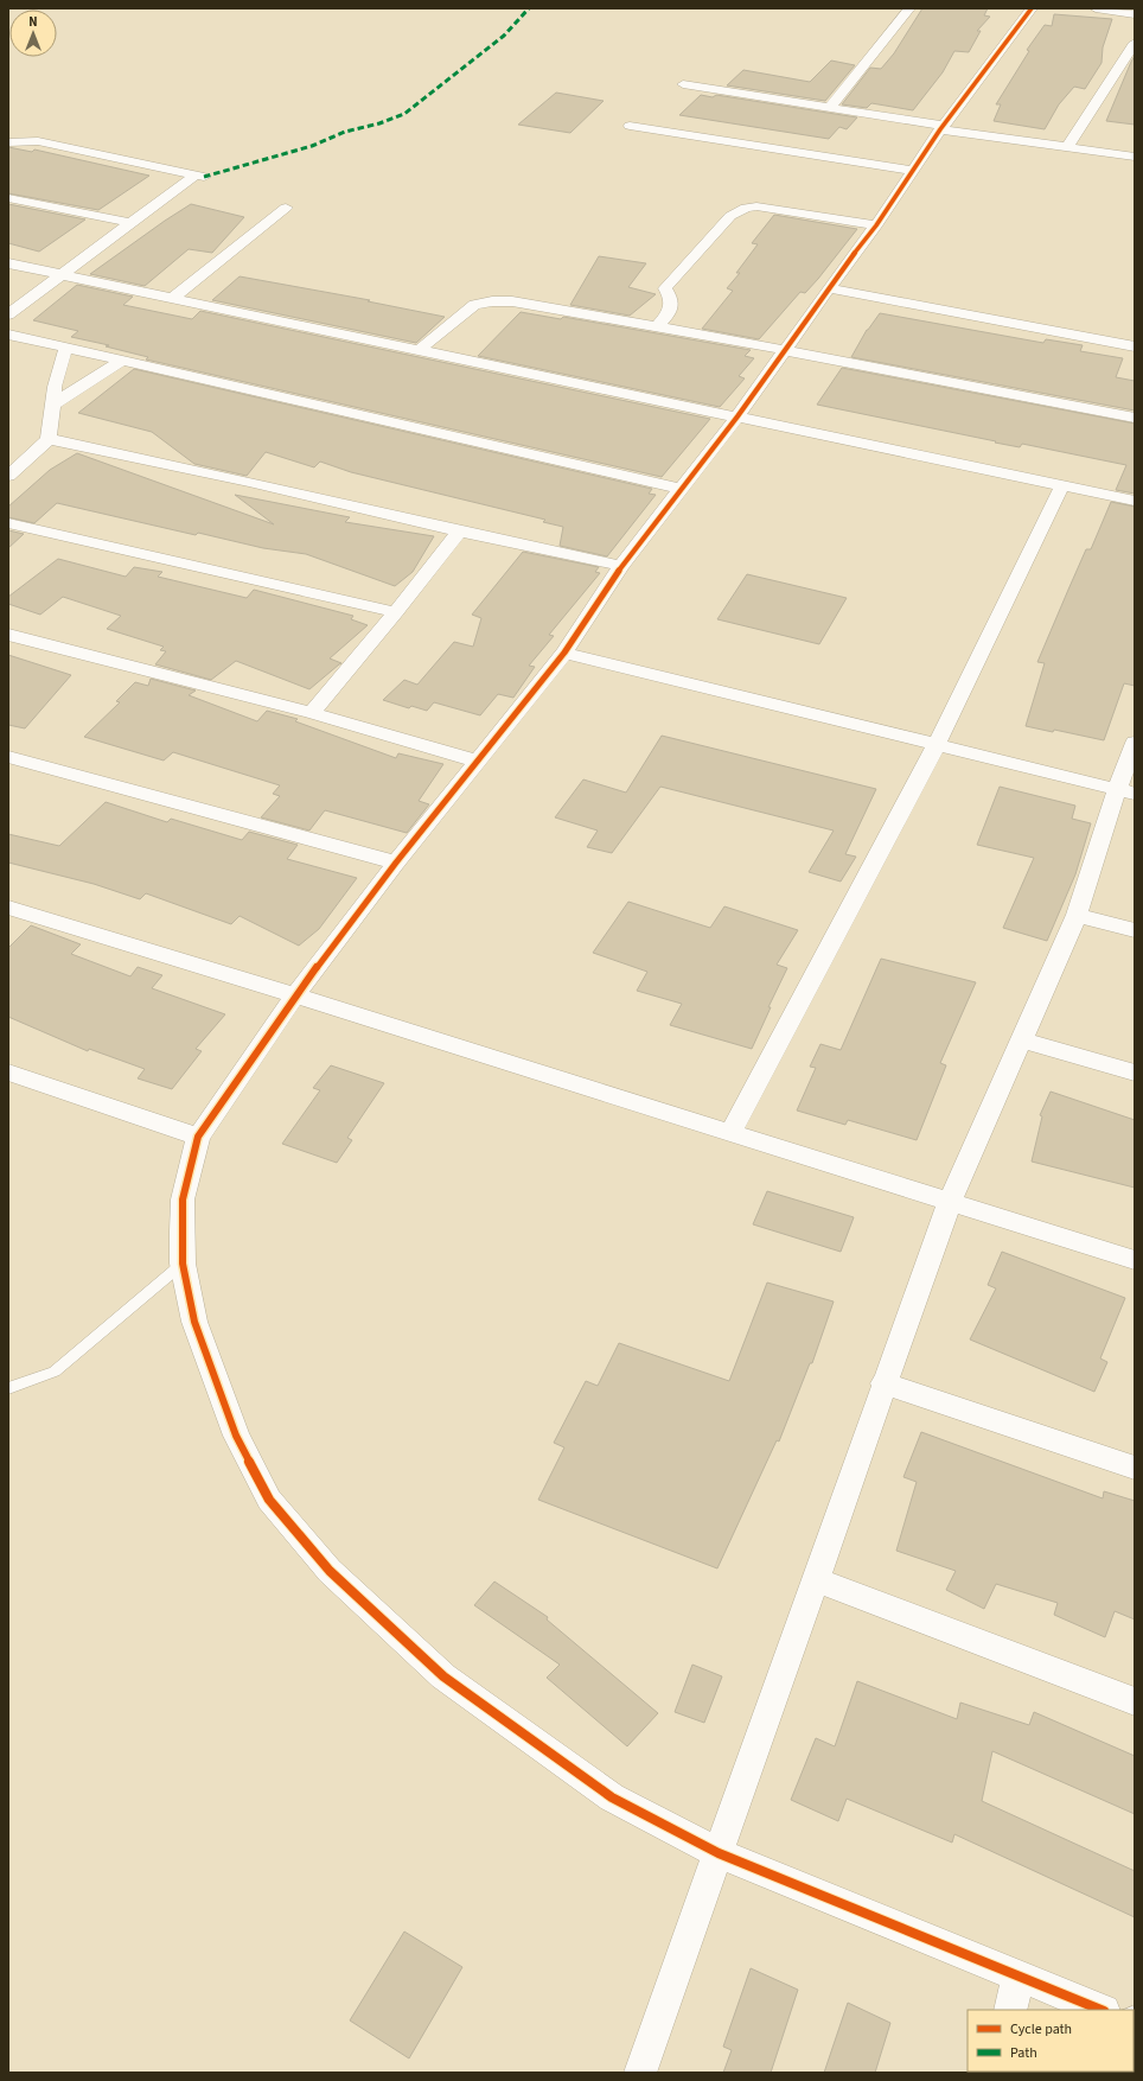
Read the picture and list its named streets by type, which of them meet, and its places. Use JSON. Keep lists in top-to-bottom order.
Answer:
{
  "legend": ["Cycle path", "Path"],
  "north": "top"
}
